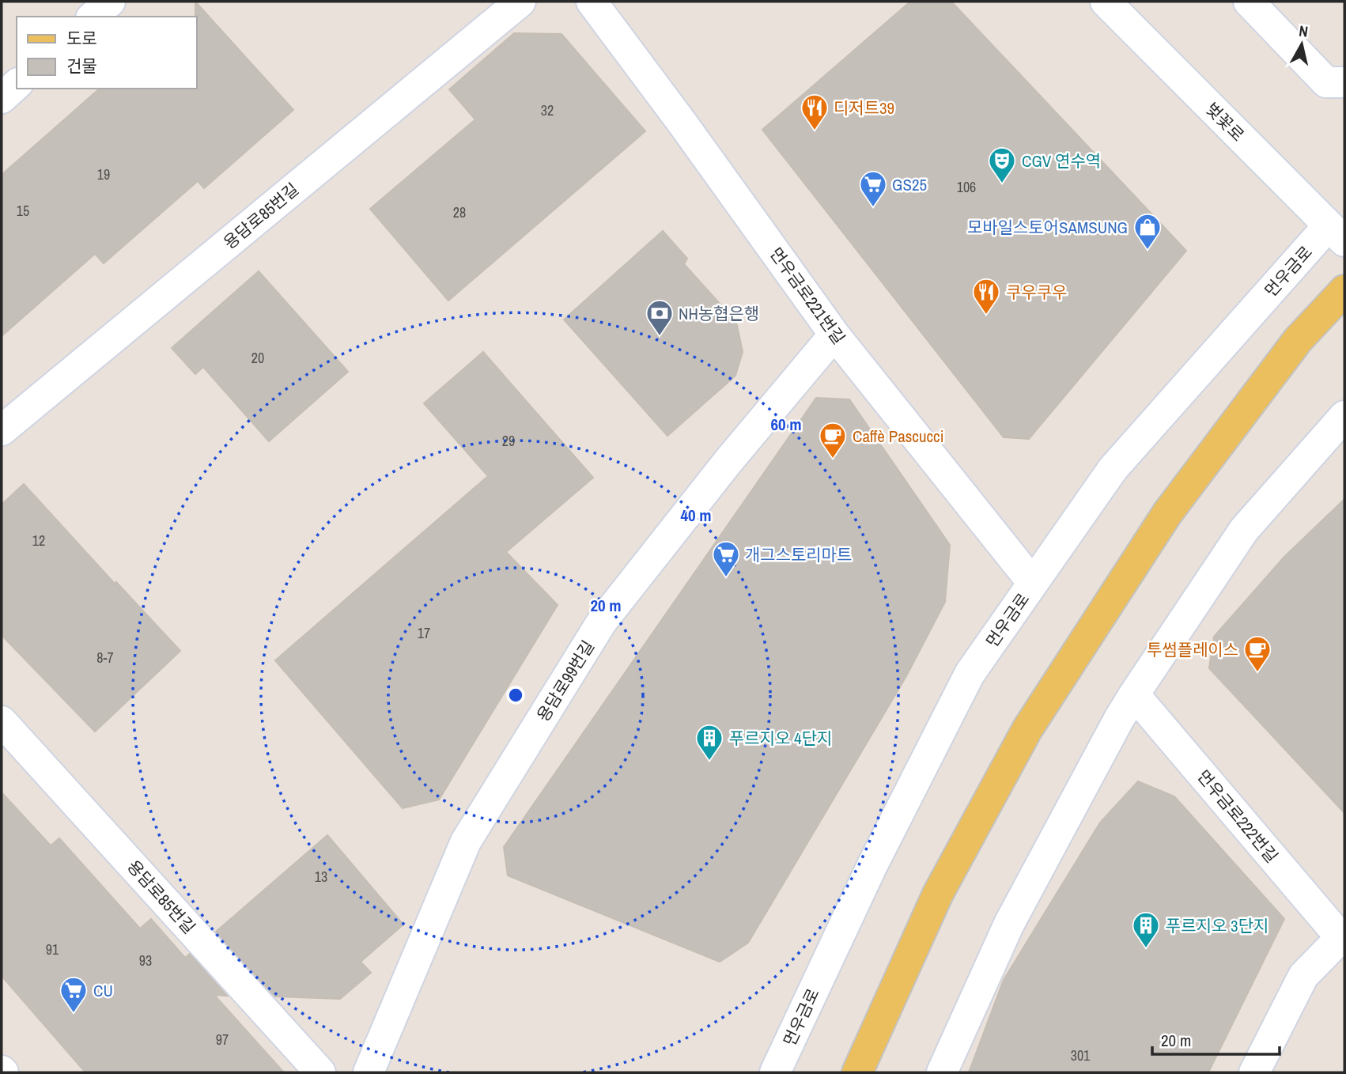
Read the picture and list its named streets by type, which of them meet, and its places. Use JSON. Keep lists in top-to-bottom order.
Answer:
{
  "streets": {
    "street": [
      "벚꽃로",
      "용담로85번길",
      "먼우금로",
      "먼우금로221번길",
      "용담로99번길",
      "먼우금로222번길"
    ]
  },
  "crossings": [
    ["벚꽃로", "먼우금로"],
    ["먼우금로", "먼우금로221번길"],
    ["먼우금로221번길", "용담로99번길"]
  ],
  "places": {
    "restaurant": ["디저트39", "쿠우쿠우"],
    "theatre": ["CGV 연수역"],
    "supermarket": ["GS25", "개그스토리마트", "CU"],
    "shop": ["모바일스토어SAMSUNG"],
    "bank": ["NH농협은행"],
    "cafe": ["Caffè Pascucci", "투썸플레이스"],
    "building": ["푸르지오 4단지", "푸르지오 3단지"]
  },
  "house_numbers": [
    "32",
    "19",
    "106",
    "15",
    "28",
    "20",
    "29",
    "12",
    "17",
    "8-7",
    "13",
    "91",
    "93",
    "97",
    "301"
  ],
  "legend": ["도로", "건물"],
  "scale_bar": "20 m",
  "north": "top",
  "rings": ["60 m", "40 m", "20 m"]
}
